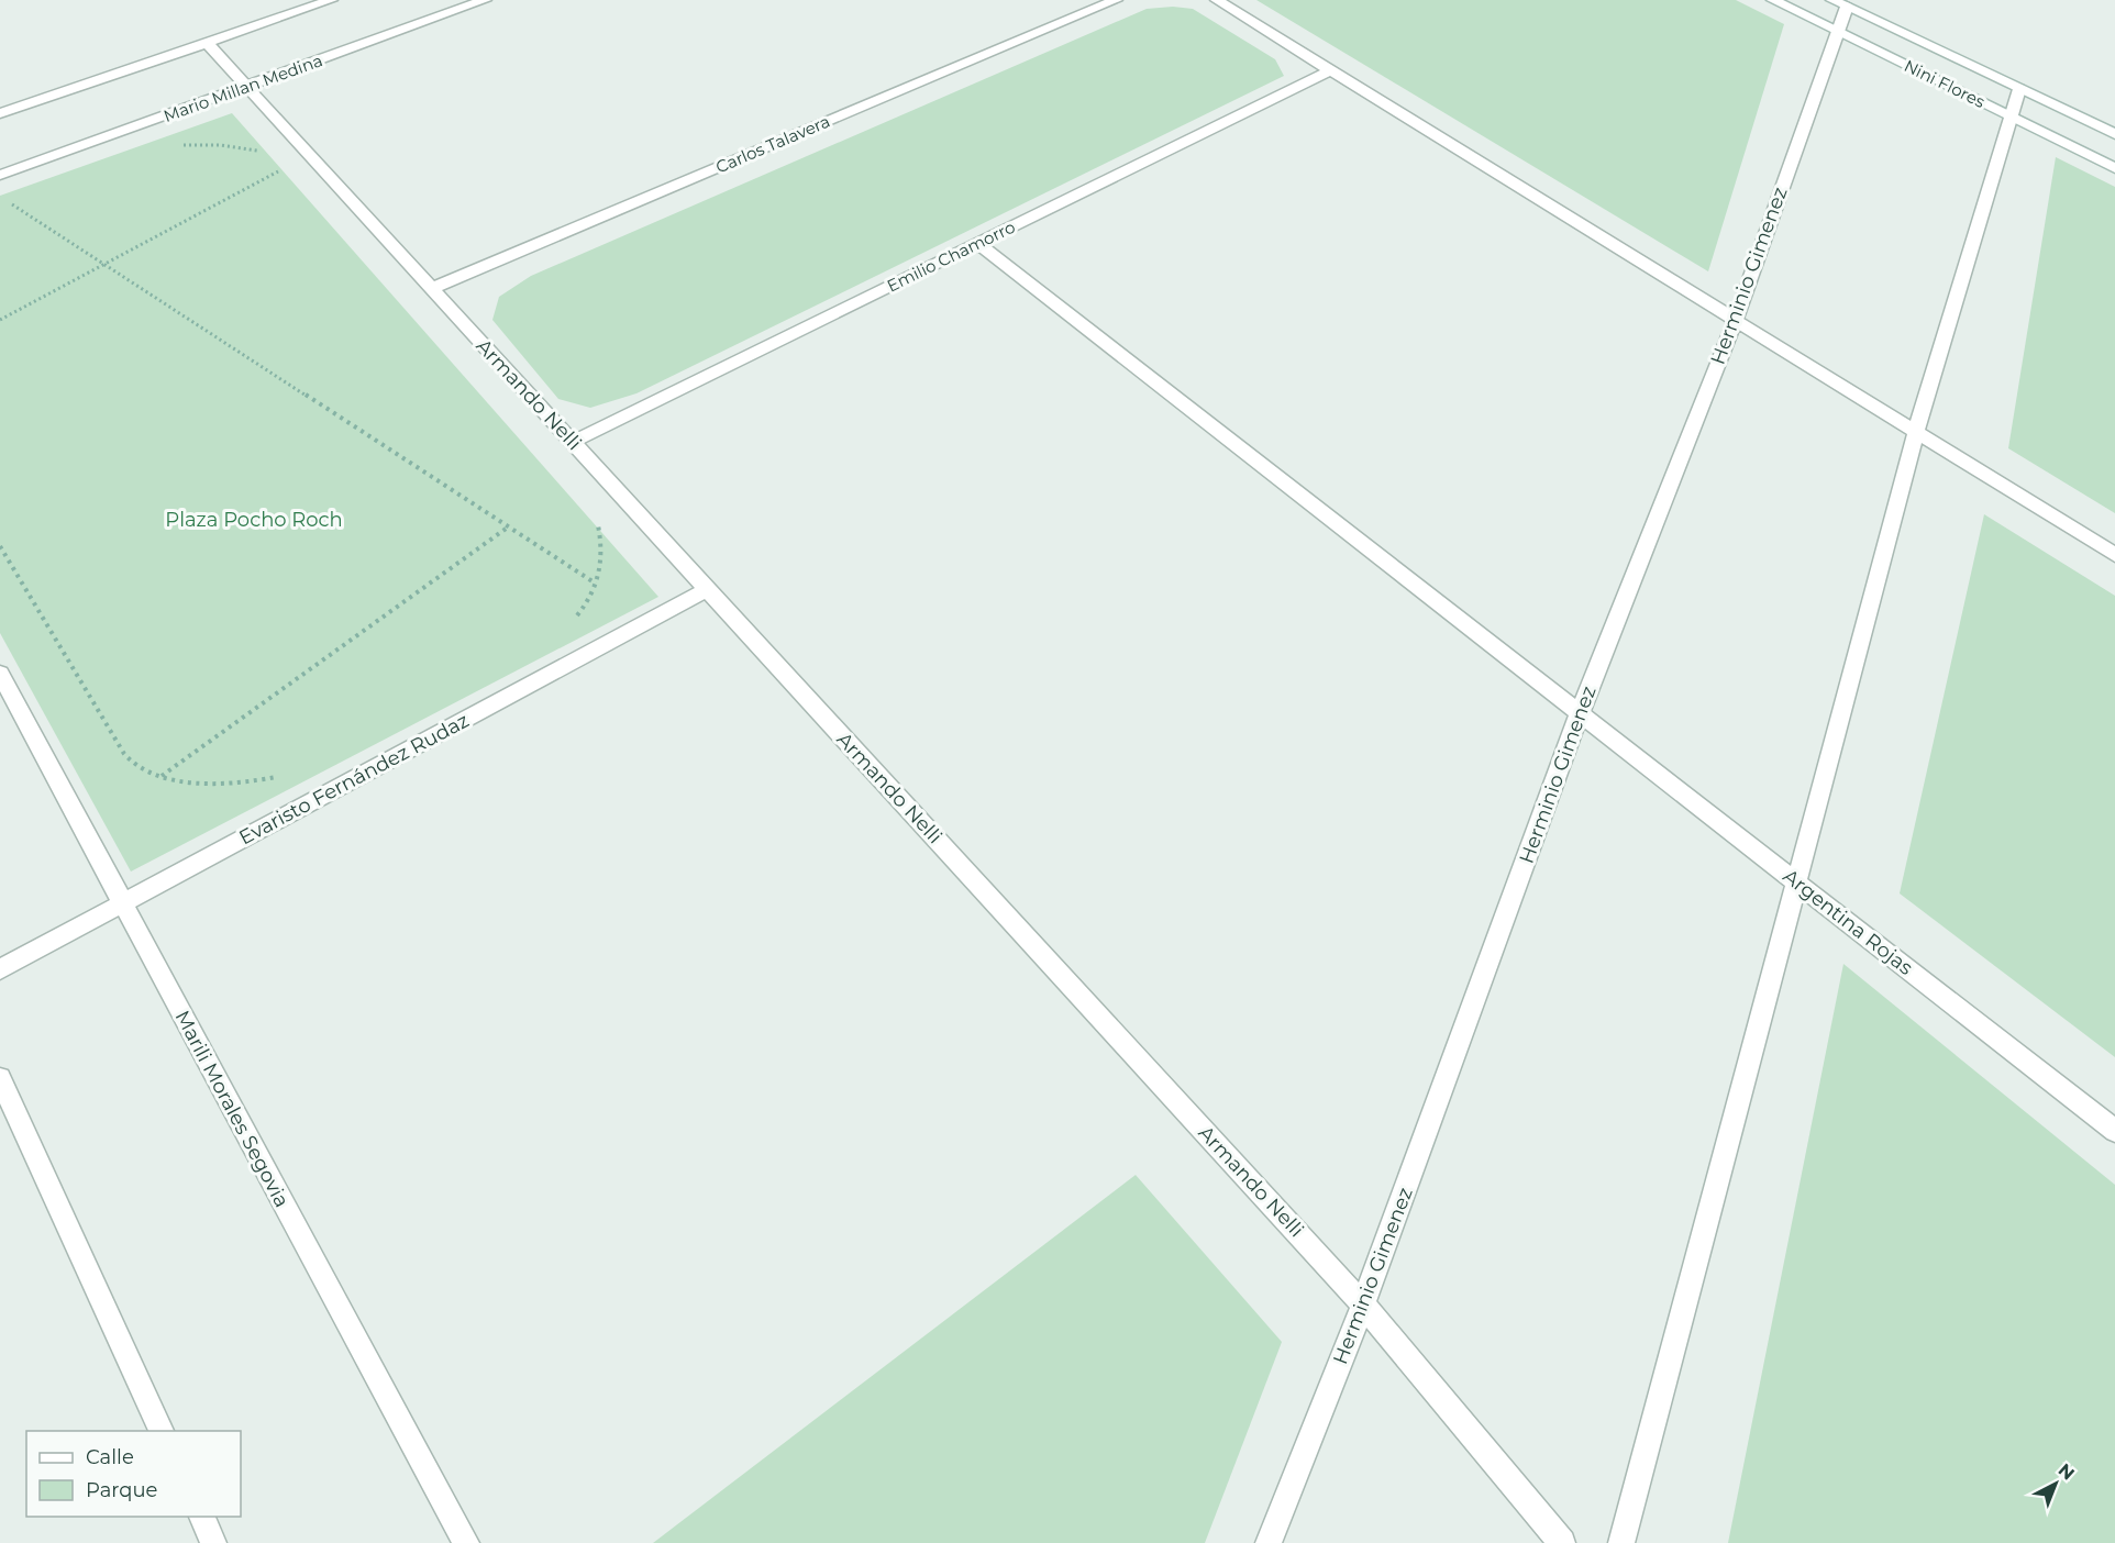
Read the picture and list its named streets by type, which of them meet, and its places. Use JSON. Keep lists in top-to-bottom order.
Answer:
{
  "streets": {
    "street": [
      "Nini Flores",
      "Mario Millan Medina",
      "Carlos Talavera",
      "Emilio Chamorro",
      "Herminio Gimenez",
      "Armando Nelli",
      "Evaristo Fernández Rudaz",
      "Argentina Rojas",
      "Marili Morales Segovia"
    ]
  },
  "crossings": [
    ["Nini Flores", "Herminio Gimenez"],
    ["Mario Millan Medina", "Armando Nelli"],
    ["Carlos Talavera", "Armando Nelli"],
    ["Emilio Chamorro", "Armando Nelli"],
    ["Emilio Chamorro", "Argentina Rojas"],
    ["Herminio Gimenez", "Armando Nelli"],
    ["Herminio Gimenez", "Argentina Rojas"],
    ["Armando Nelli", "Evaristo Fernández Rudaz"],
    ["Evaristo Fernández Rudaz", "Marili Morales Segovia"]
  ],
  "parks": ["Plaza Pocho Roch"],
  "legend": ["Calle", "Parque"],
  "north": "top right"
}
